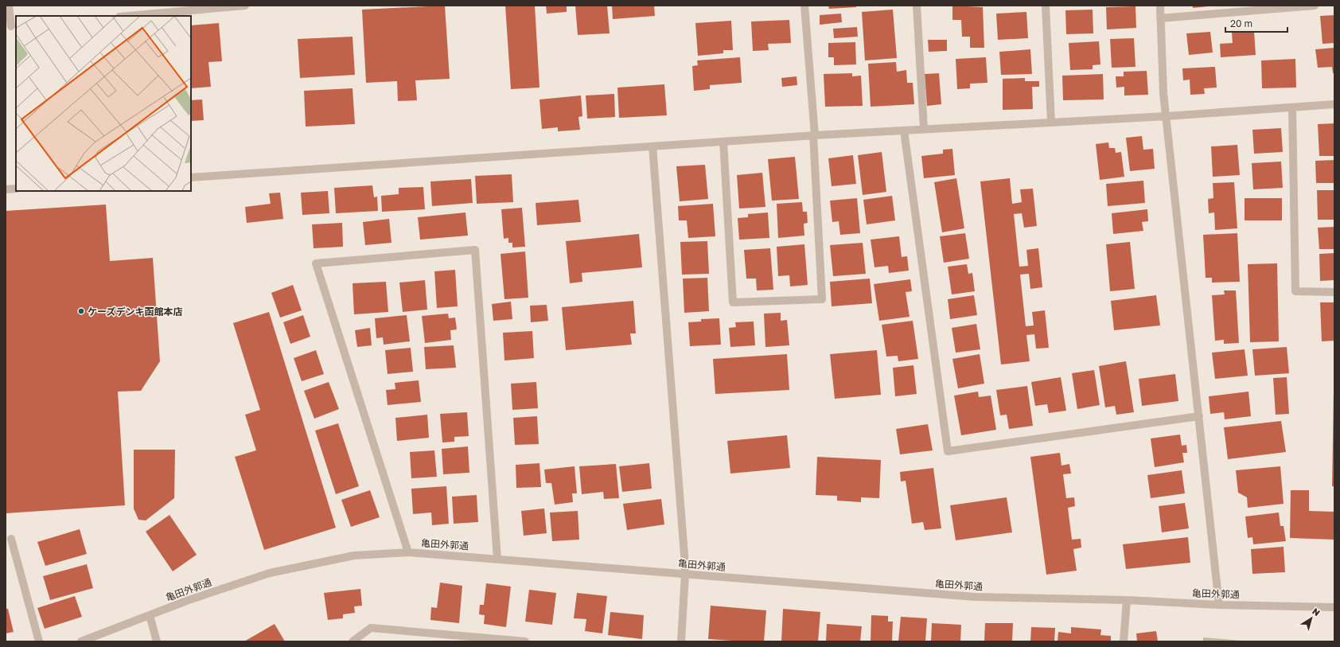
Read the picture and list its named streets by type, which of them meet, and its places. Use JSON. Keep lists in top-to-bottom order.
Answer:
{
  "streets": {
    "street": ["亀田外郭通"]
  },
  "places": ["ケーズデンキ函館本店"],
  "scale_bar": "20 m",
  "north": "top right"
}
